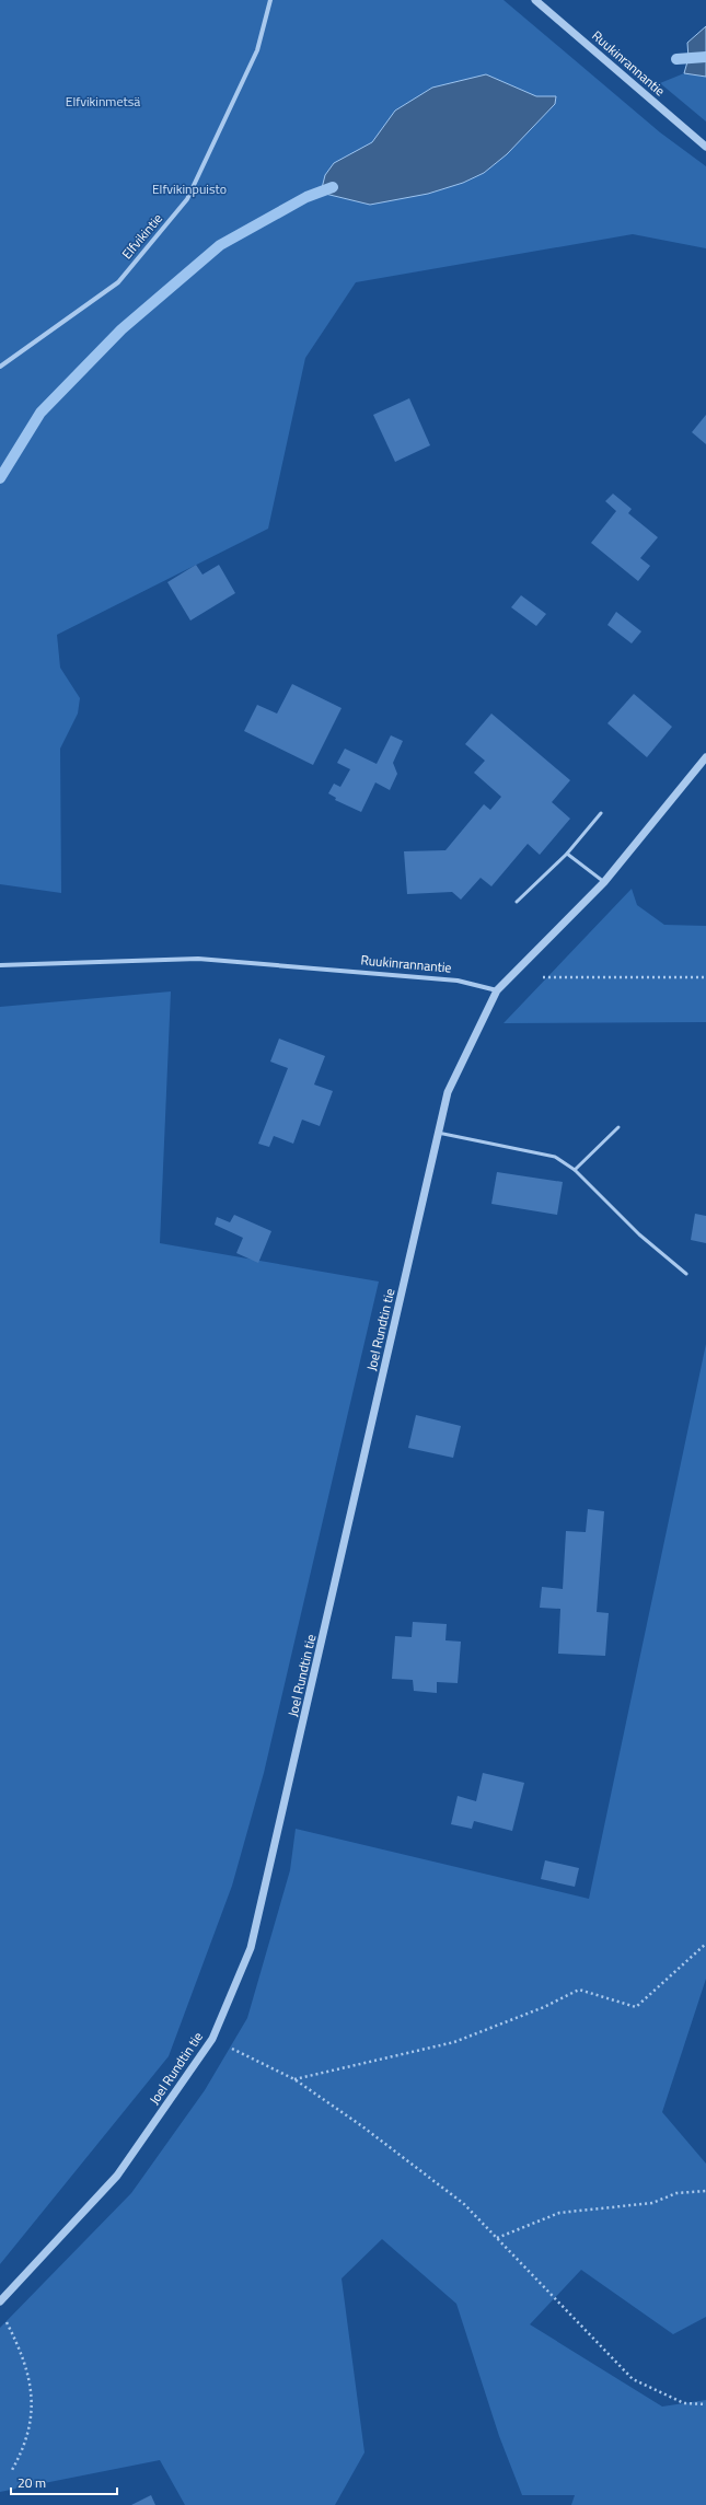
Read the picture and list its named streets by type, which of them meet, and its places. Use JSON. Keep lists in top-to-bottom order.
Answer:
{
  "streets": {
    "street": ["Ruukinrannantie", "Elfvikintie", "Joel Rundtin tie"]
  },
  "crossings": [
    ["Ruukinrannantie", "Joel Rundtin tie"]
  ],
  "parks": ["Elfvikinmetsä", "Elfvikinpuisto"],
  "scale_bar": "20 m"
}
